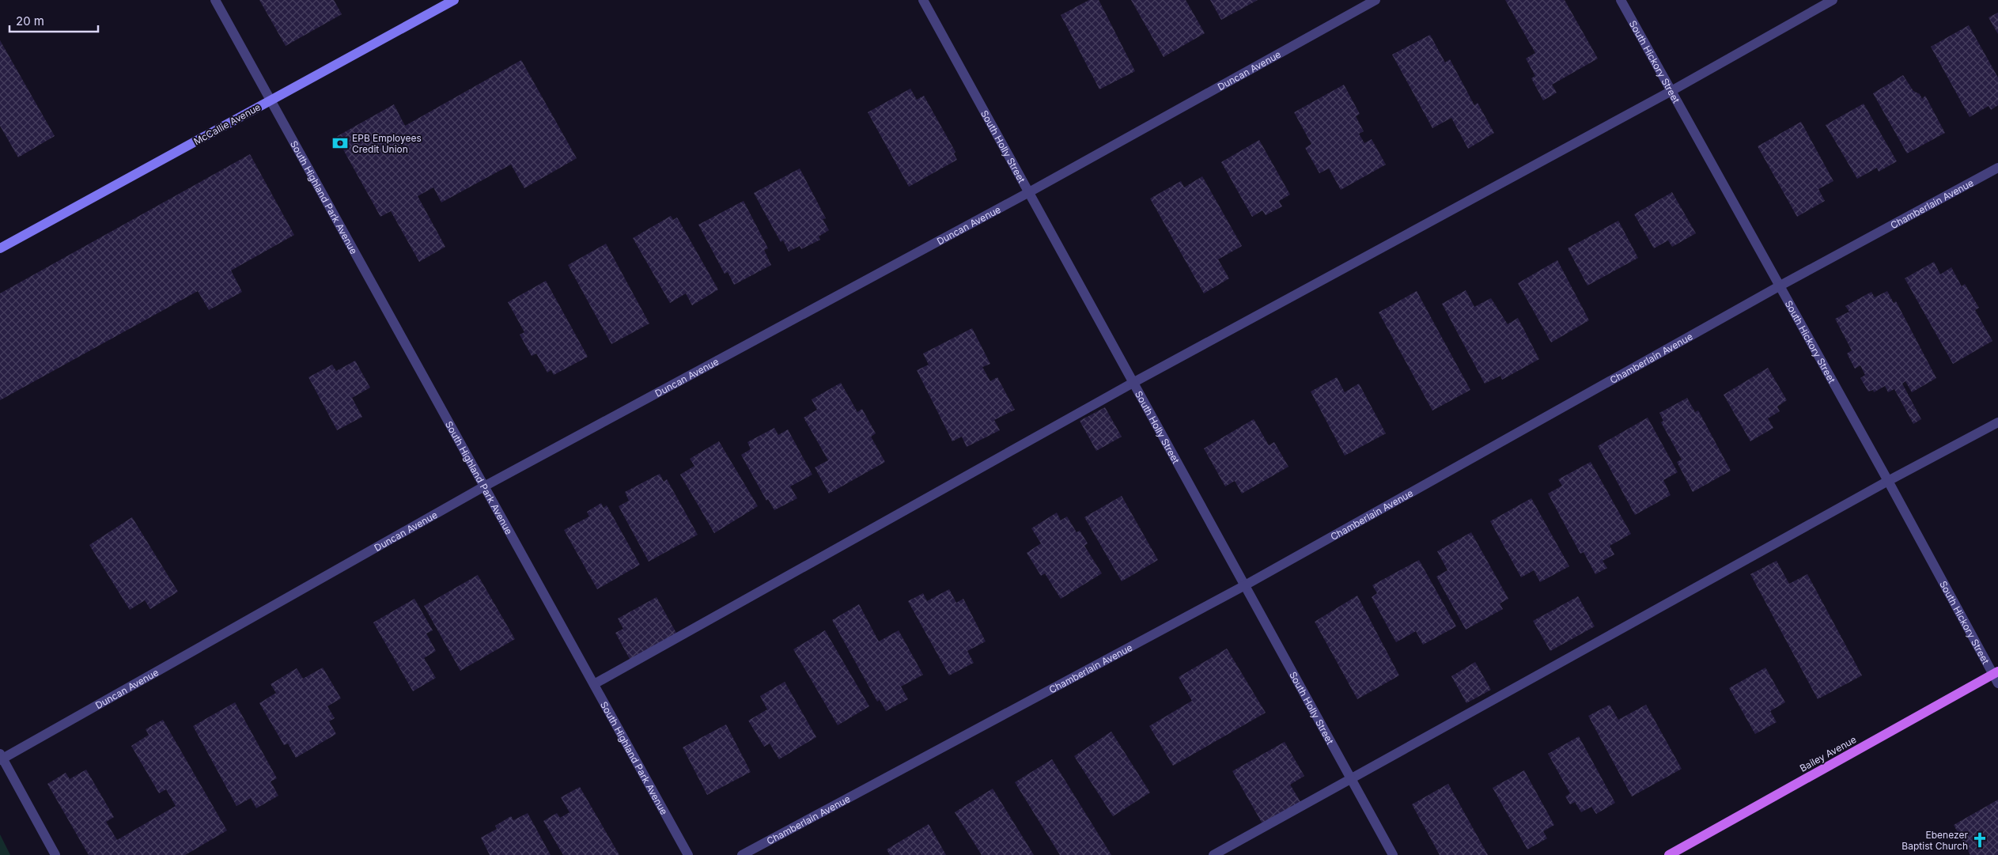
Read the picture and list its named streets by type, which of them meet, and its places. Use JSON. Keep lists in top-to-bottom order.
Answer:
{
  "streets": {
    "main road": ["McCallie Avenue", "Bailey Avenue"],
    "street": [
      "South Hickory Street",
      "Duncan Avenue",
      "South Holly Street",
      "South Highland Park Avenue",
      "Chamberlain Avenue"
    ]
  },
  "crossings": [
    ["South Hickory Street", "Chamberlain Avenue"],
    ["South Hickory Street", "Bailey Avenue"],
    ["Duncan Avenue", "South Holly Street"],
    ["Duncan Avenue", "South Highland Park Avenue"],
    ["McCallie Avenue", "South Highland Park Avenue"],
    ["South Holly Street", "Chamberlain Avenue"]
  ],
  "places": {
    "bank": ["EPB Employees Credit Union"],
    "church": ["Ebenezer Baptist Church"]
  },
  "scale_bar": "20 m"
}
